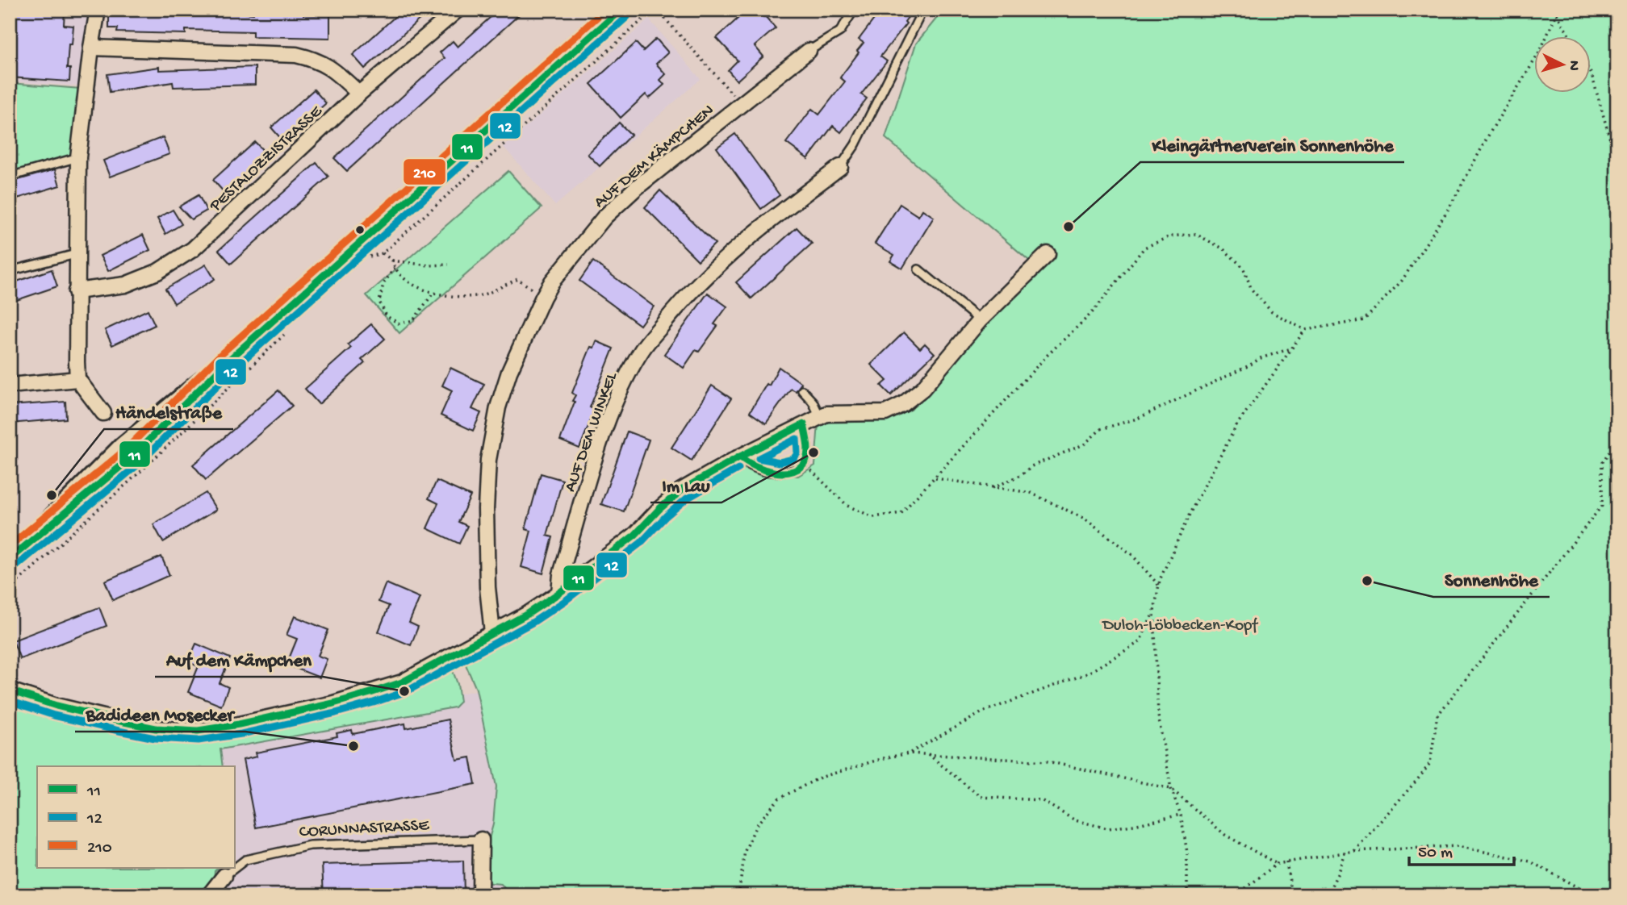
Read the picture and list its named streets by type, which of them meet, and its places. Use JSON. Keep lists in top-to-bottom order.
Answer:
{
  "streets": {
    "street": [
      "AUF DEM KÄMPCHEN",
      "PESTALOZZISTRASSE",
      "AUF DEM WINKEL",
      "CORUNNASTRASSE"
    ]
  },
  "parks": ["Duloh-Löbbecken-Kopf"],
  "places": [
    "Kleingärtnerverein Sonnenhöhe",
    "Im Lau",
    "Händelstraße",
    "Sonnenhöhe",
    "Auf dem Kämpchen",
    "Badideen Mosecker"
  ],
  "lines": ["transit line 11", "transit line 210", "transit line 12"],
  "legend": ["11", "12", "210"],
  "scale_bar": "50 m",
  "north": "right"
}
